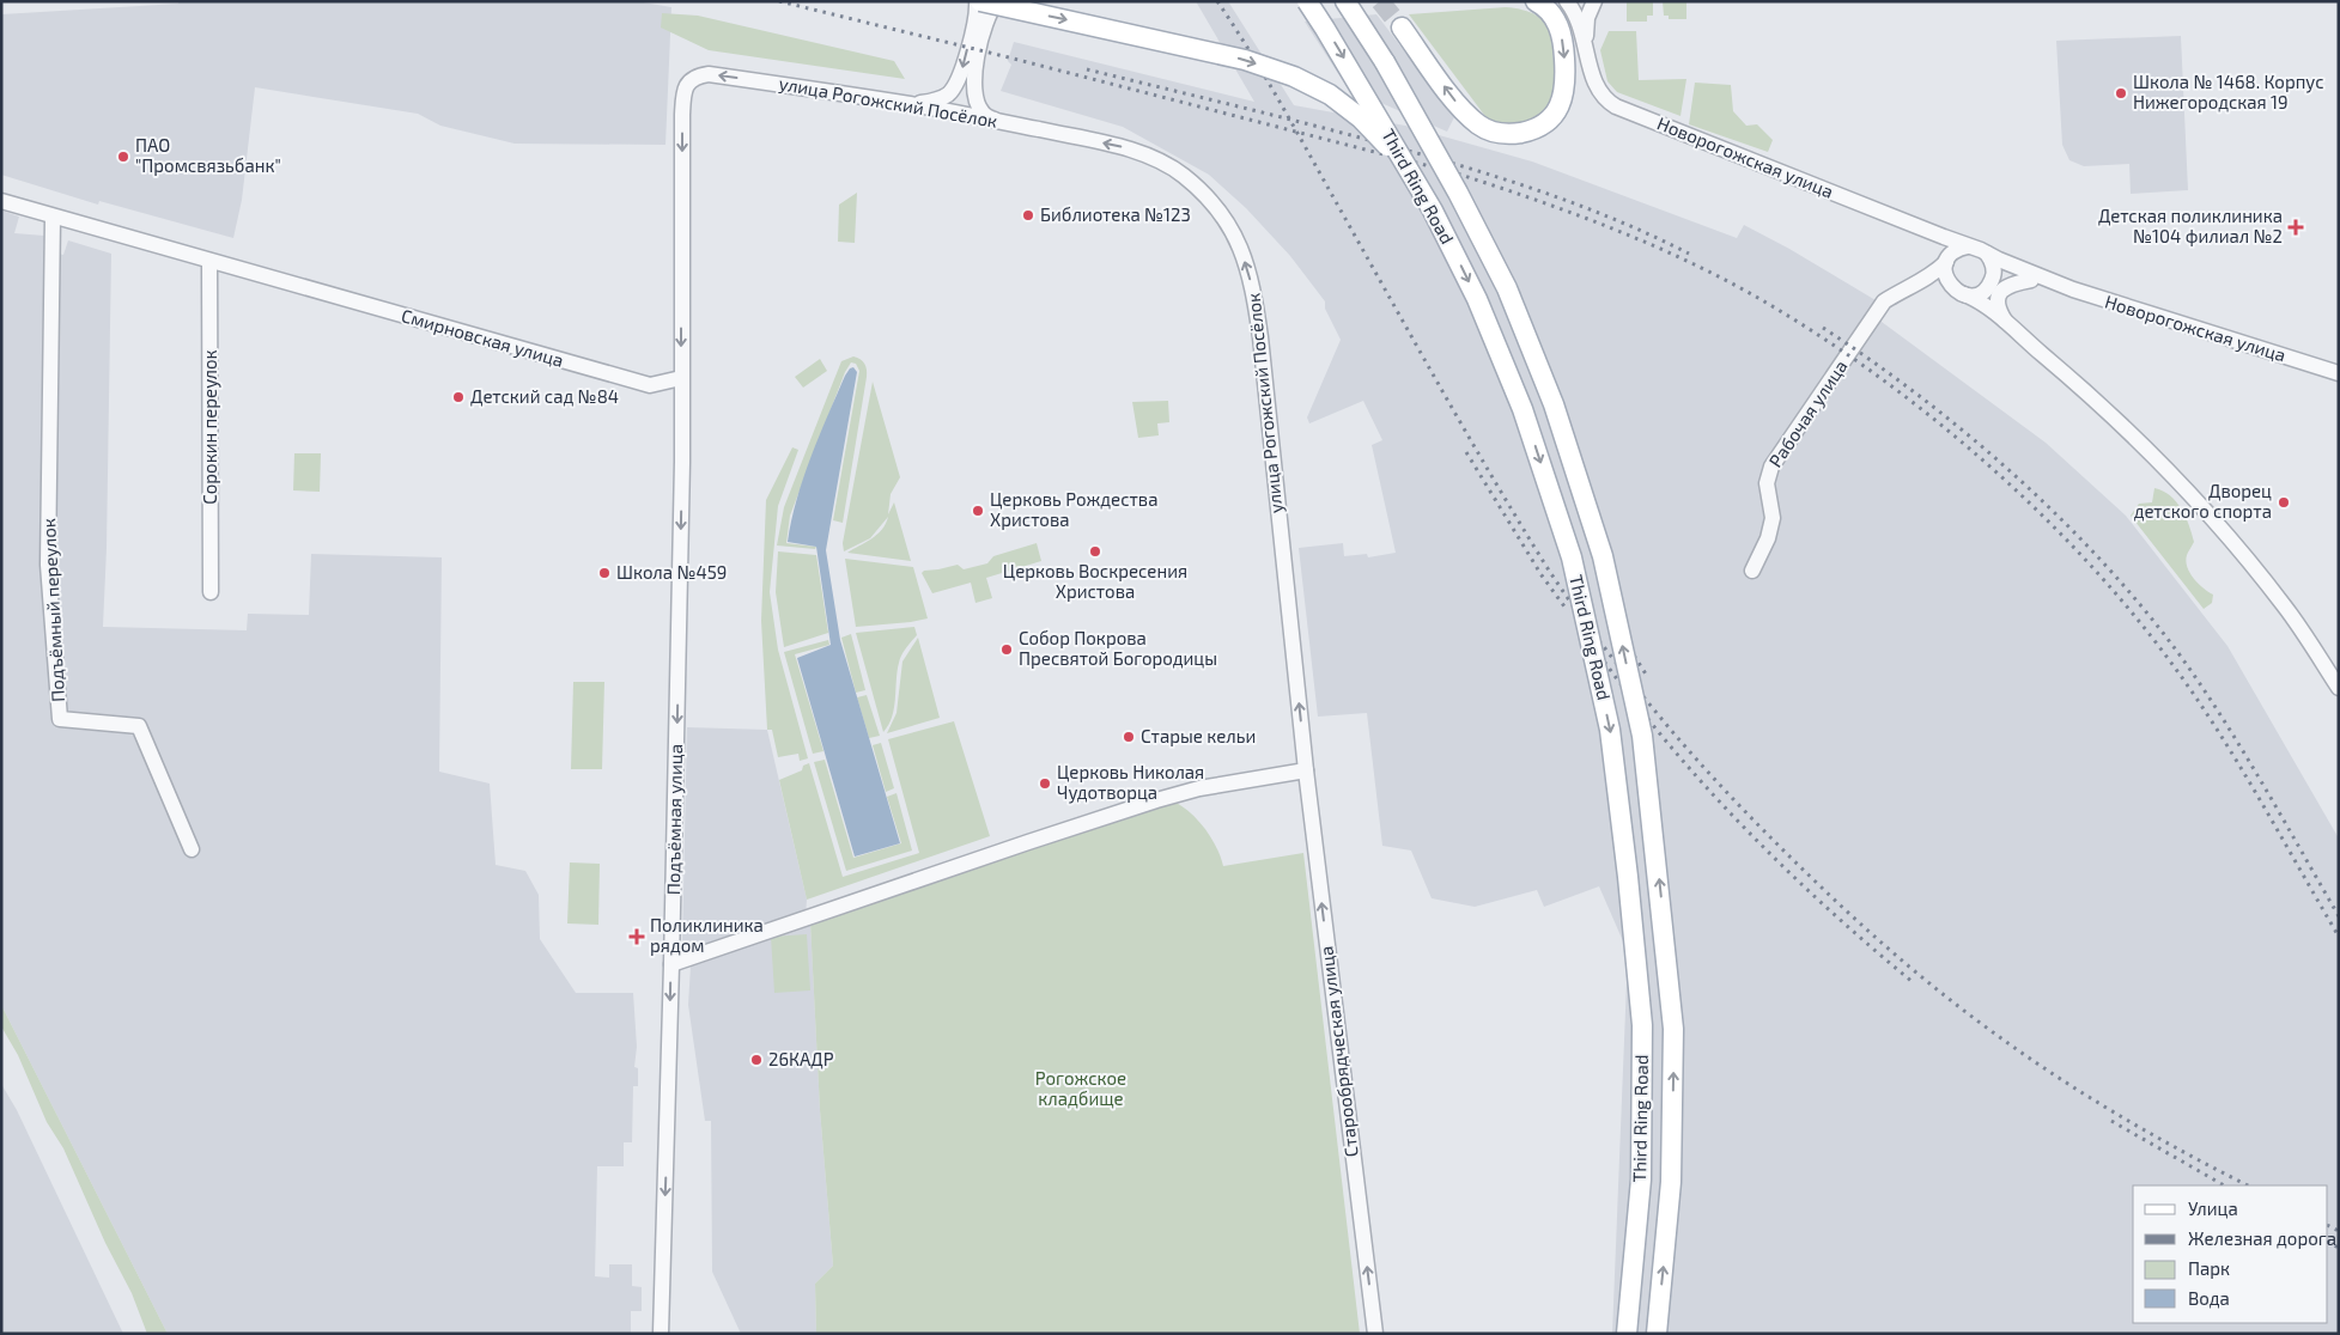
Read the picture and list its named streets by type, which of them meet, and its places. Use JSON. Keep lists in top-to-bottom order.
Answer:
{
  "streets": {
    "main road": ["Third Ring Road"],
    "street": [
      "улица Рогожский Посёлок",
      "Новорогожская улица",
      "Смирновская улица",
      "Рабочая улица",
      "Сорокин переулок",
      "Подъёмный переулок",
      "Подъёмная улица",
      "Старообрядческая улица"
    ]
  },
  "crossings": [
    ["улица Рогожский Посёлок", "Смирновская улица"],
    ["улица Рогожский Посёлок", "Подъёмная улица"],
    ["улица Рогожский Посёлок", "Старообрядческая улица"],
    ["Новорогожская улица", "Рабочая улица"],
    ["Смирновская улица", "Сорокин переулок"],
    ["Смирновская улица", "Подъёмный переулок"],
    ["Смирновская улица", "Подъёмная улица"]
  ],
  "one_way": ["Подъёмная улица", "Старообрядческая улица"],
  "parks": ["Рогожское кладбище"],
  "places": {
    "other": [
      "Школа № 1468. Корпус Нижегородская 19",
      "ПАО \"Промсвязьбанк\"",
      "Библиотека №123",
      "Детский сад №84",
      "Дворец детского спорта",
      "Церковь Рождества Христова",
      "Церковь Воскресения Христова",
      "Школа №459",
      "Собор Покрова Пресвятой Богородицы",
      "Старые кельи",
      "Церковь Николая Чудотворца",
      "26КАДР"
    ],
    "health": ["Детская поликлиника №104 филиал №2", "Поликлиника рядом"]
  },
  "legend": [
    "Улица",
    "Железная дорога",
    "Парк",
    "Вода"
  ]
}
